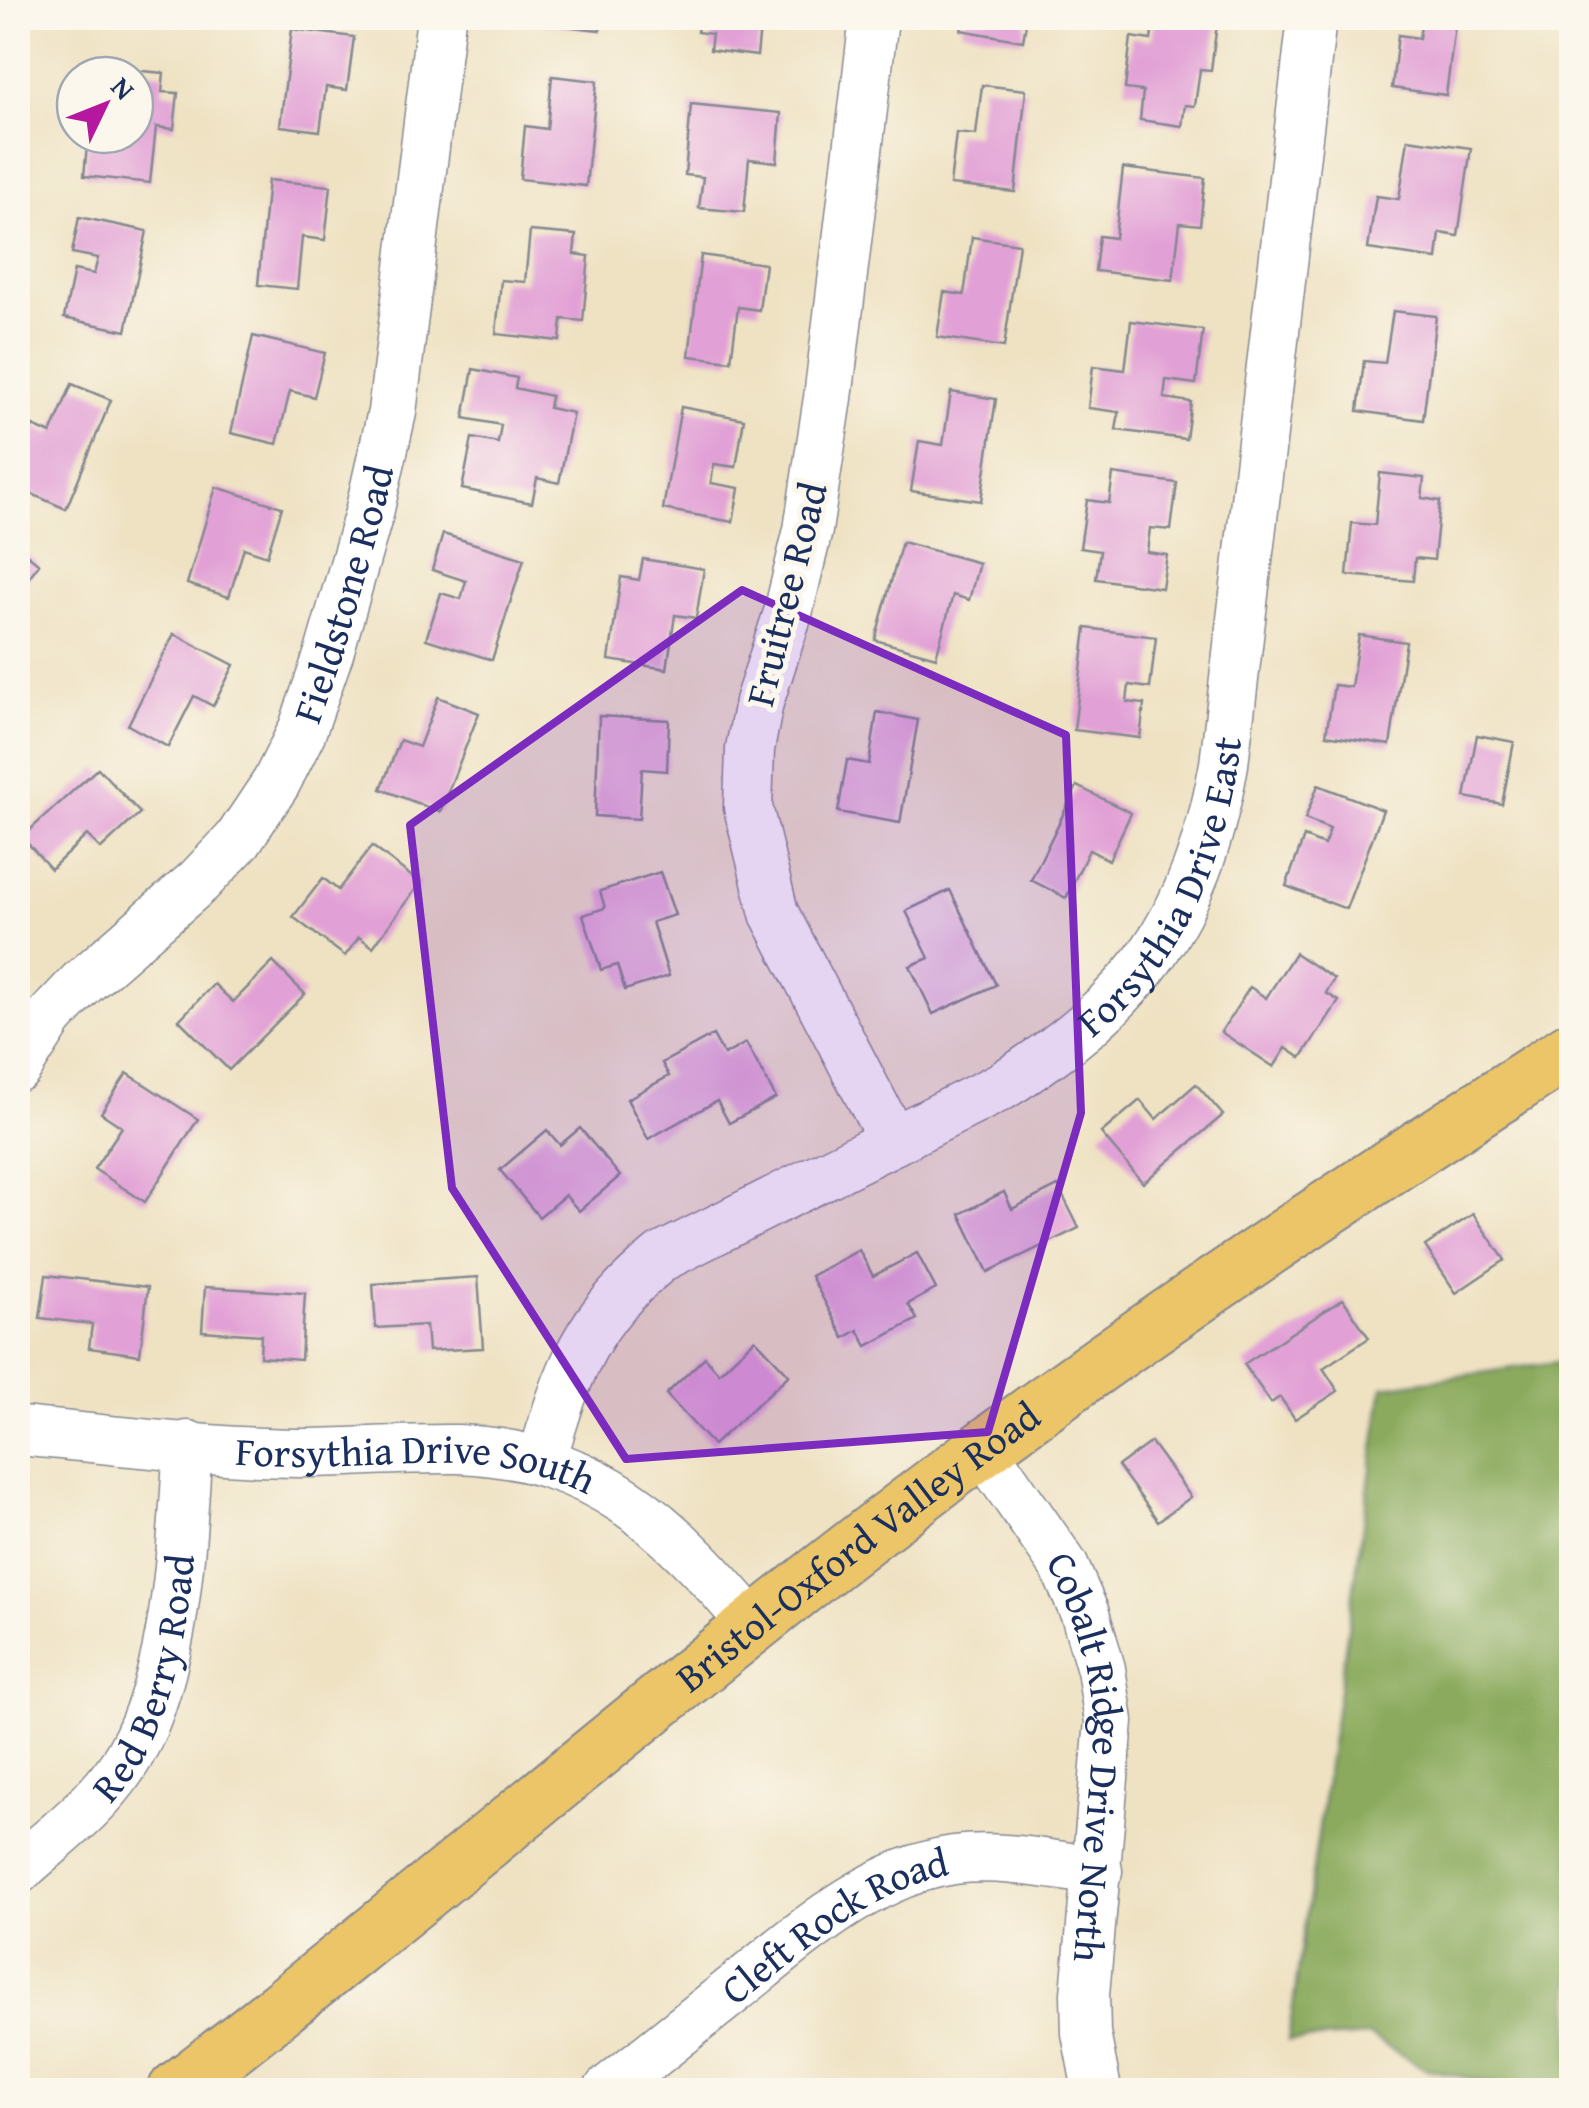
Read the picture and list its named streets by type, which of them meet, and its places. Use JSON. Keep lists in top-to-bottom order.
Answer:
{
  "streets": {
    "main road": ["Bristol-Oxford Valley Road"],
    "street": [
      "Fieldstone Road",
      "Fruitree Road",
      "Forsythia Drive East",
      "Forsythia Drive South",
      "Red Berry Road",
      "Cobalt Ridge Drive North",
      "Cleft Rock Road"
    ]
  },
  "crossings": [
    ["Fruitree Road", "Forsythia Drive East"],
    ["Forsythia Drive East", "Forsythia Drive South"],
    ["Forsythia Drive South", "Bristol-Oxford Valley Road"],
    ["Forsythia Drive South", "Red Berry Road"],
    ["Bristol-Oxford Valley Road", "Cobalt Ridge Drive North"],
    ["Cobalt Ridge Drive North", "Cleft Rock Road"]
  ],
  "north": "top right"
}
